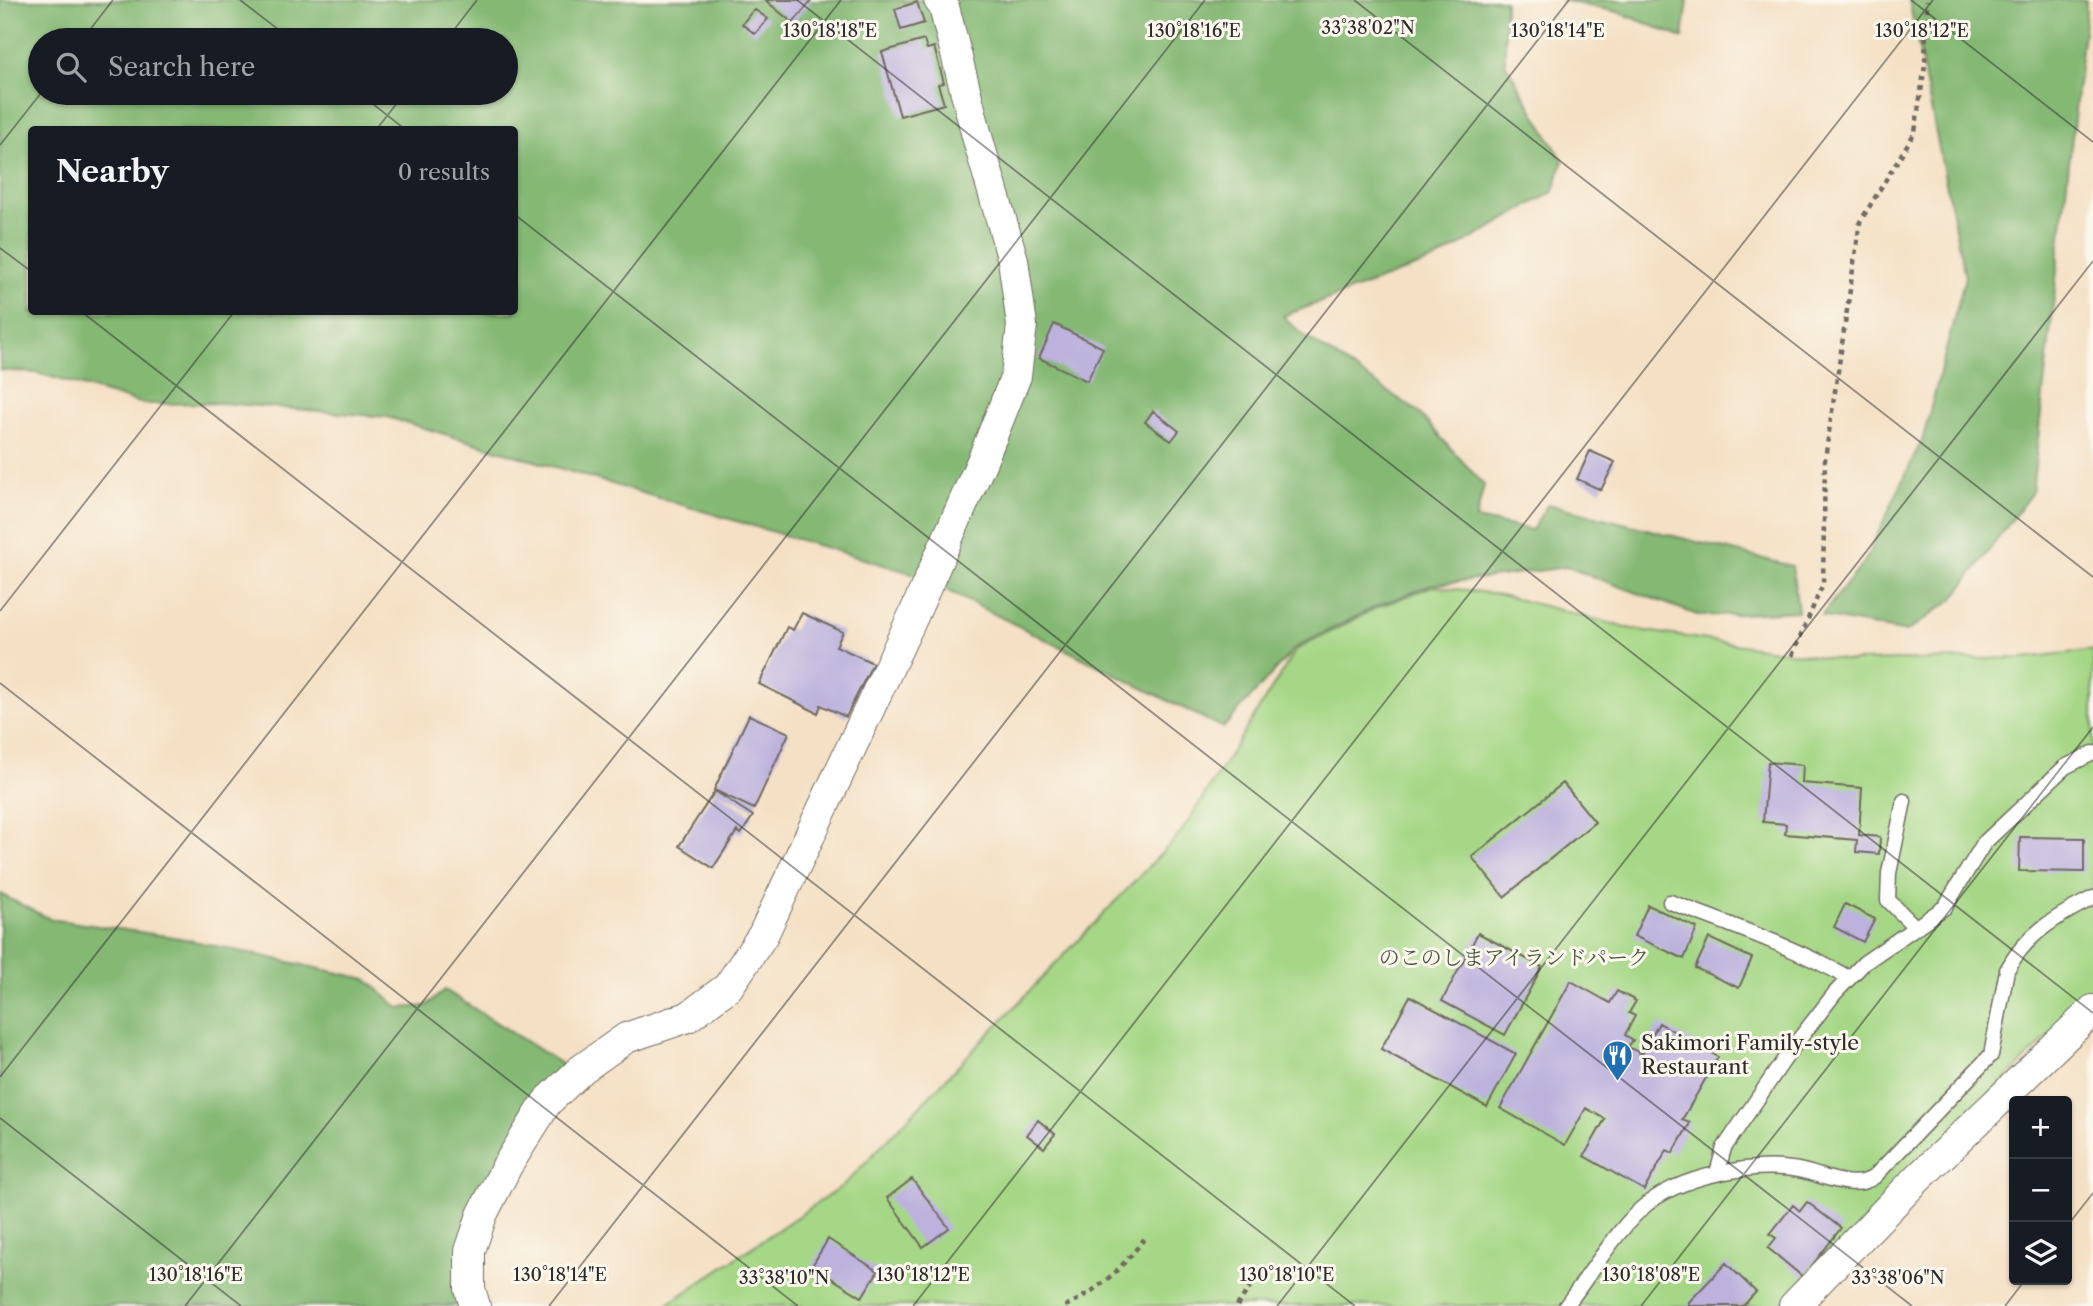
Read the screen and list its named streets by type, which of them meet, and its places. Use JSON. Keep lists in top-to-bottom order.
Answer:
{
  "parks": ["のこのしまアイランドパーク"],
  "places": {
    "restaurant": ["Sakimori Family-style Restaurant"]
  },
  "page": {
    "search": "Search here",
    "heading": ["Nearby", "0 results"],
    "map_buttons": ["+", "−"]
  },
  "coordinates": [
    "33°38'02\"N",
    "130°18'18\"E",
    "130°18'16\"E",
    "130°18'14\"E",
    "130°18'12\"E",
    "130°18'10\"E",
    "130°18'08\"E",
    "33°38'10\"N",
    "33°38'06\"N"
  ]
}
